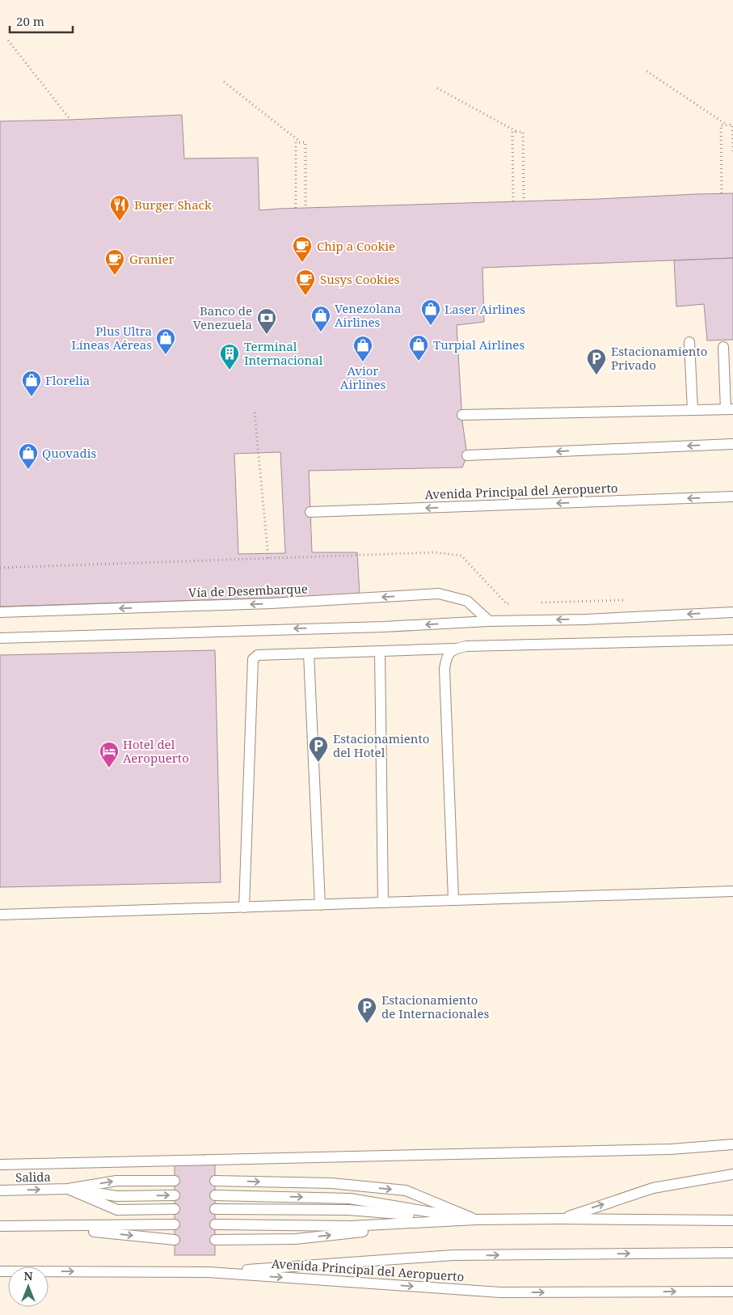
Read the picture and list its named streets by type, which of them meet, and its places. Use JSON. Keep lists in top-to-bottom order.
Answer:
{
  "streets": {
    "lane": ["Avenida Principal del Aeropuerto", "Vía de Desembarque", "Salida"]
  },
  "places": {
    "restaurant": ["Burger Shack"],
    "cafe": ["Chip a Cookie", "Granier", "Susys Cookies"],
    "shop": [
      "Laser Airlines",
      "Venezolana Airlines",
      "Plus Ultra Líneas Aéreas",
      "Turpial Airlines",
      "Avior Airlines",
      "Florelia",
      "Quovadis"
    ],
    "bank": ["Banco de Venezuela"],
    "building": ["Terminal Internacional"],
    "parking": ["Estacionamiento Privado", "Estacionamiento del Hotel", "Estacionamiento de Internacionales"],
    "hotel": ["Hotel del Aeropuerto"]
  },
  "scale_bar": "20 m",
  "north": "top"
}
